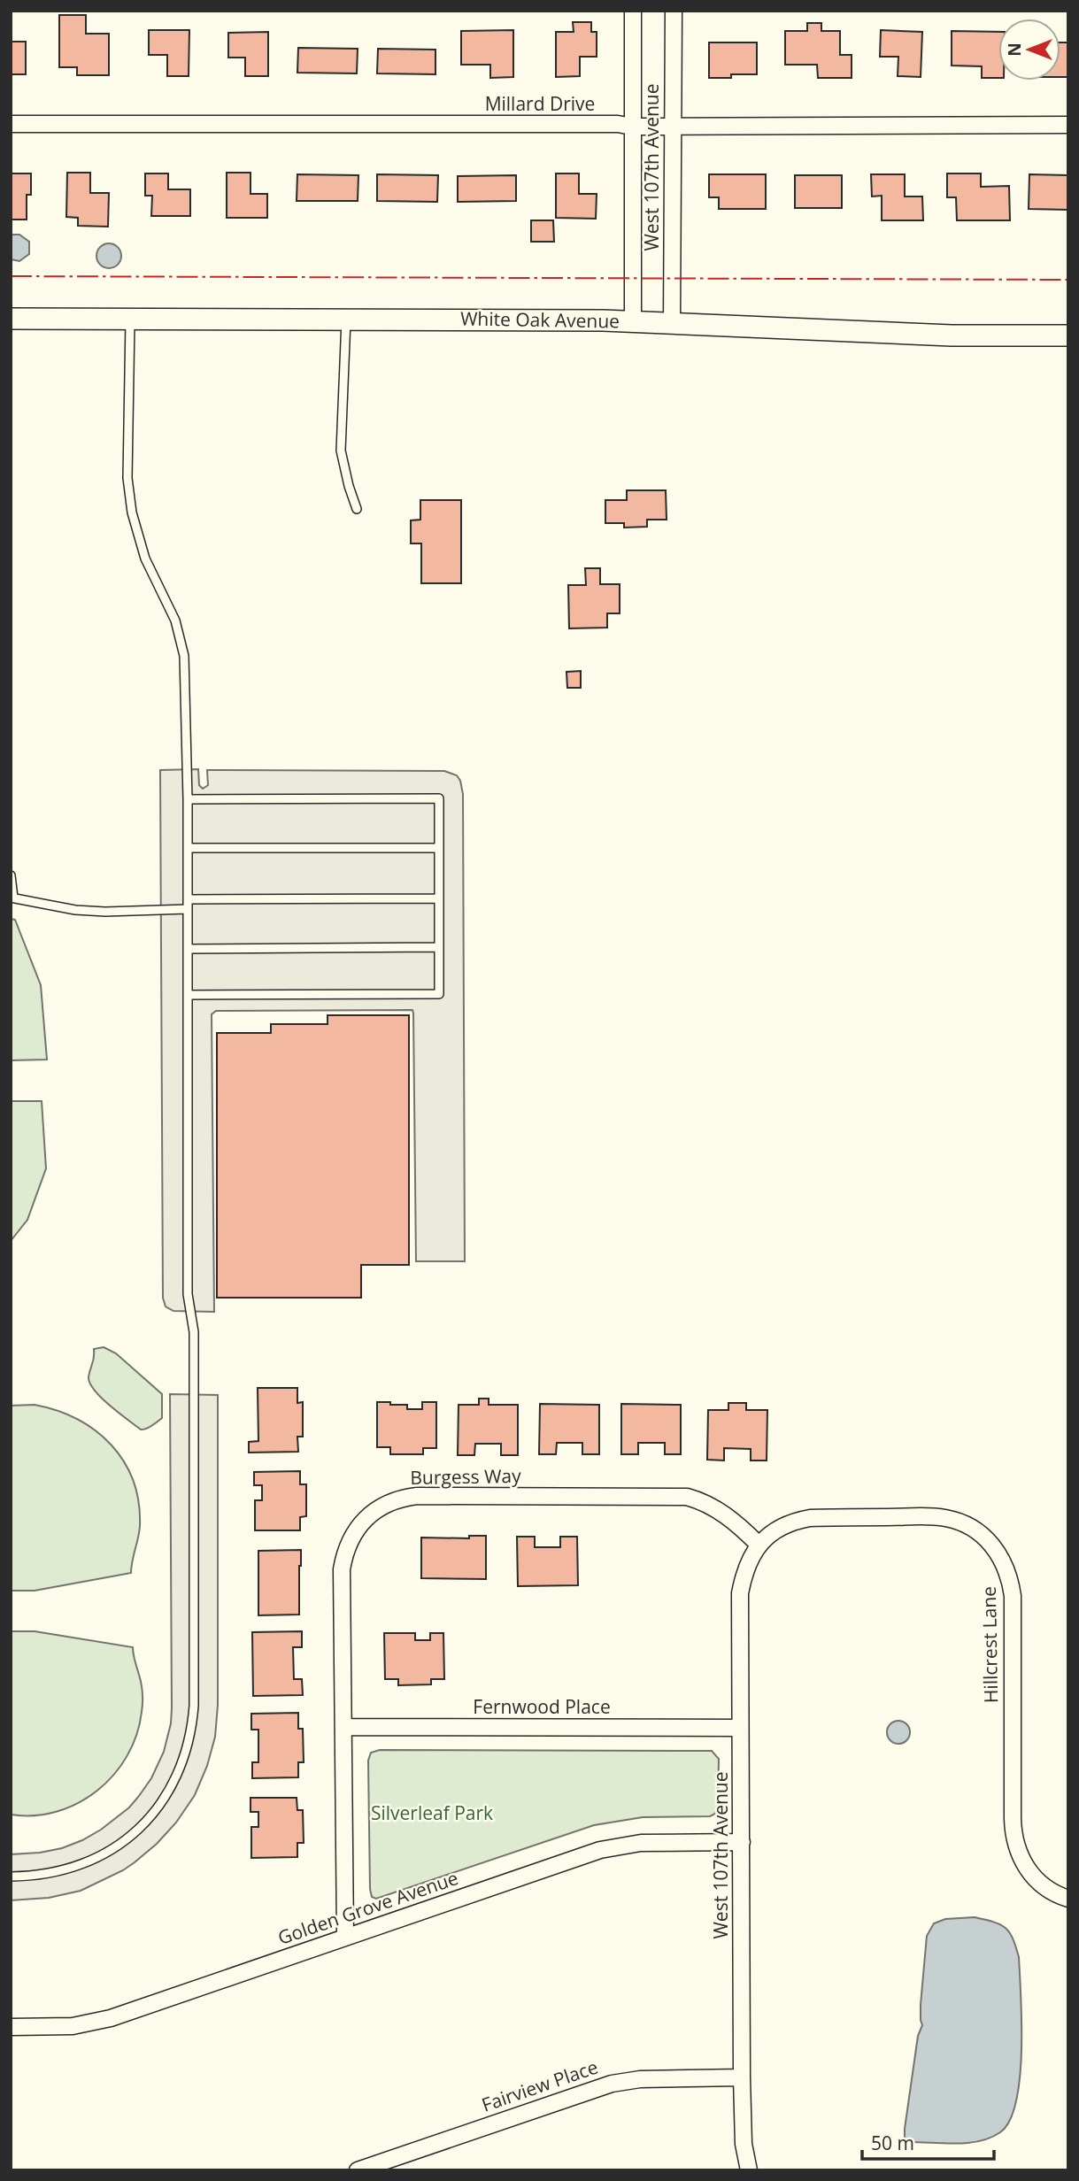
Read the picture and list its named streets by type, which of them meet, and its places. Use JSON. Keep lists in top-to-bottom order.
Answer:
{
  "streets": {
    "street": [
      "Millard Drive",
      "West 107th Avenue",
      "White Oak Avenue",
      "Burgess Way",
      "Hillcrest Lane",
      "Fernwood Place",
      "Golden Grove Avenue",
      "Fairview Place"
    ]
  },
  "crossings": [
    ["Millard Drive", "West 107th Avenue"],
    ["West 107th Avenue", "White Oak Avenue"],
    ["West 107th Avenue", "Burgess Way"],
    ["West 107th Avenue", "Hillcrest Lane"],
    ["West 107th Avenue", "Fernwood Place"],
    ["West 107th Avenue", "Golden Grove Avenue"],
    ["West 107th Avenue", "Fairview Place"],
    ["Burgess Way", "Hillcrest Lane"],
    ["Burgess Way", "Fernwood Place"],
    ["Burgess Way", "Golden Grove Avenue"]
  ],
  "parks": ["Silverleaf Park"],
  "scale_bar": "50 m",
  "north": "left"
}
